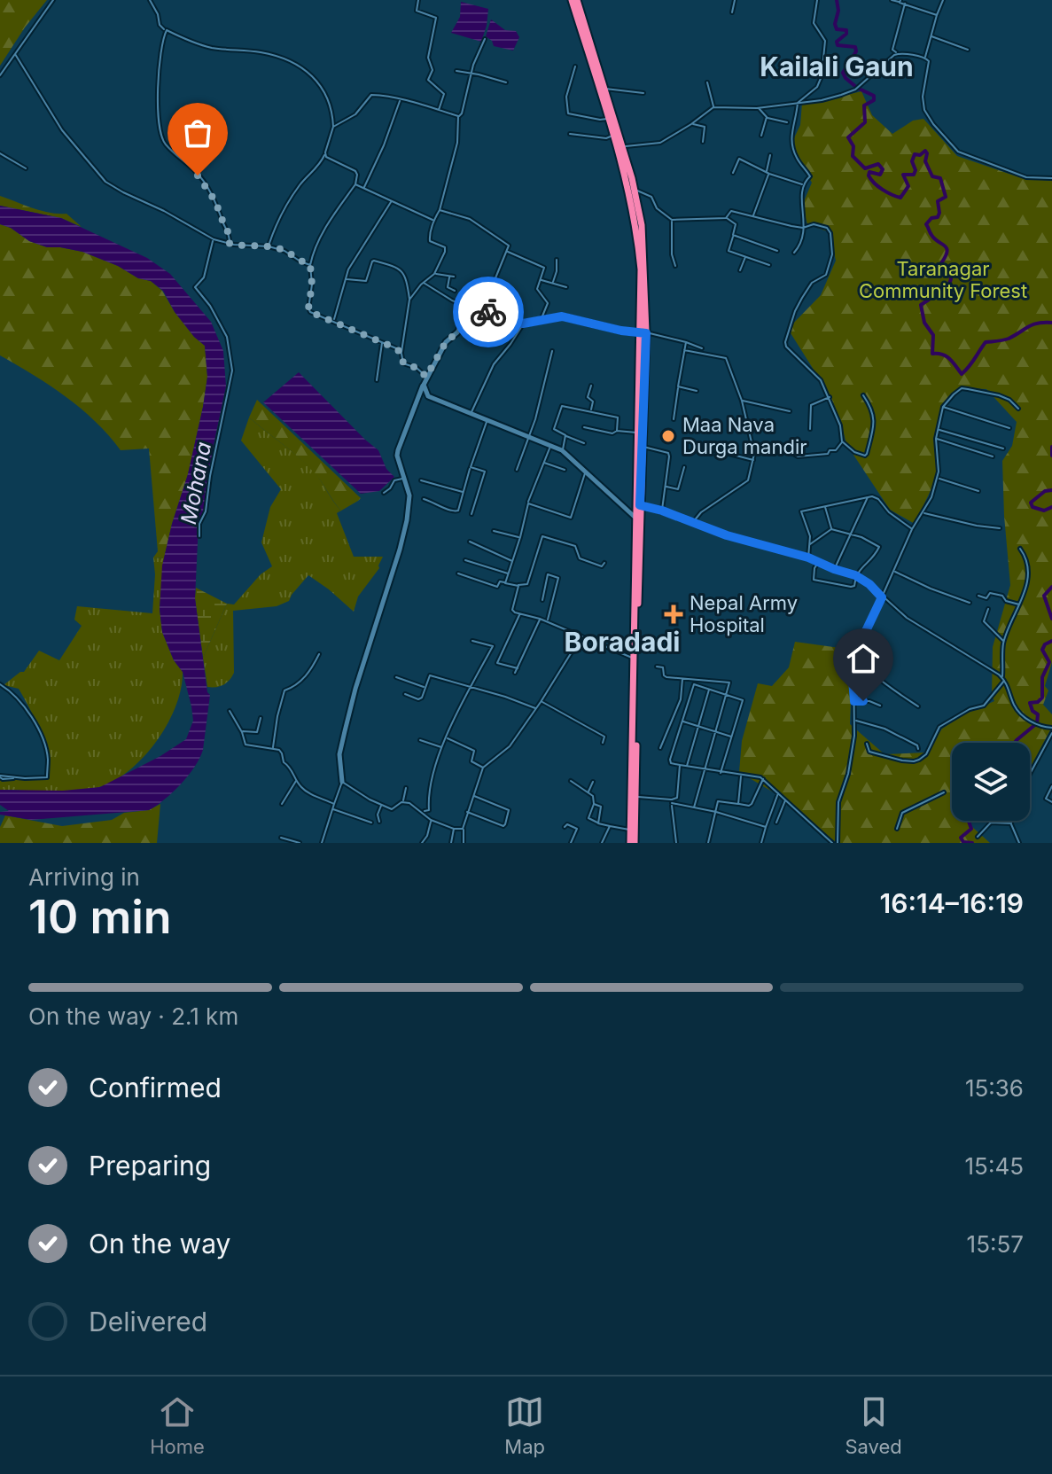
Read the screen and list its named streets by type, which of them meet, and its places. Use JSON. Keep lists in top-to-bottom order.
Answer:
{
  "districts": ["Kailali Gaun", "Boradadi"],
  "water": ["Mohana"],
  "parks": ["Taranagar Community Forest"],
  "places": {
    "other": ["Maa Nava Durga mandir"],
    "health": ["Nepal Army Hospital"]
  },
  "page": {
    "heading": ["10 min", "Arriving in", "16:14–16:19"],
    "bar": "On the way · 2.1 km",
    "list": [
      ["Confirmed", "15:36"],
      ["Preparing", "15:45"],
      ["On the way", "15:57"],
      "Delivered"
    ],
    "tabs": ["Home", "Map", "Saved"]
  }
}
